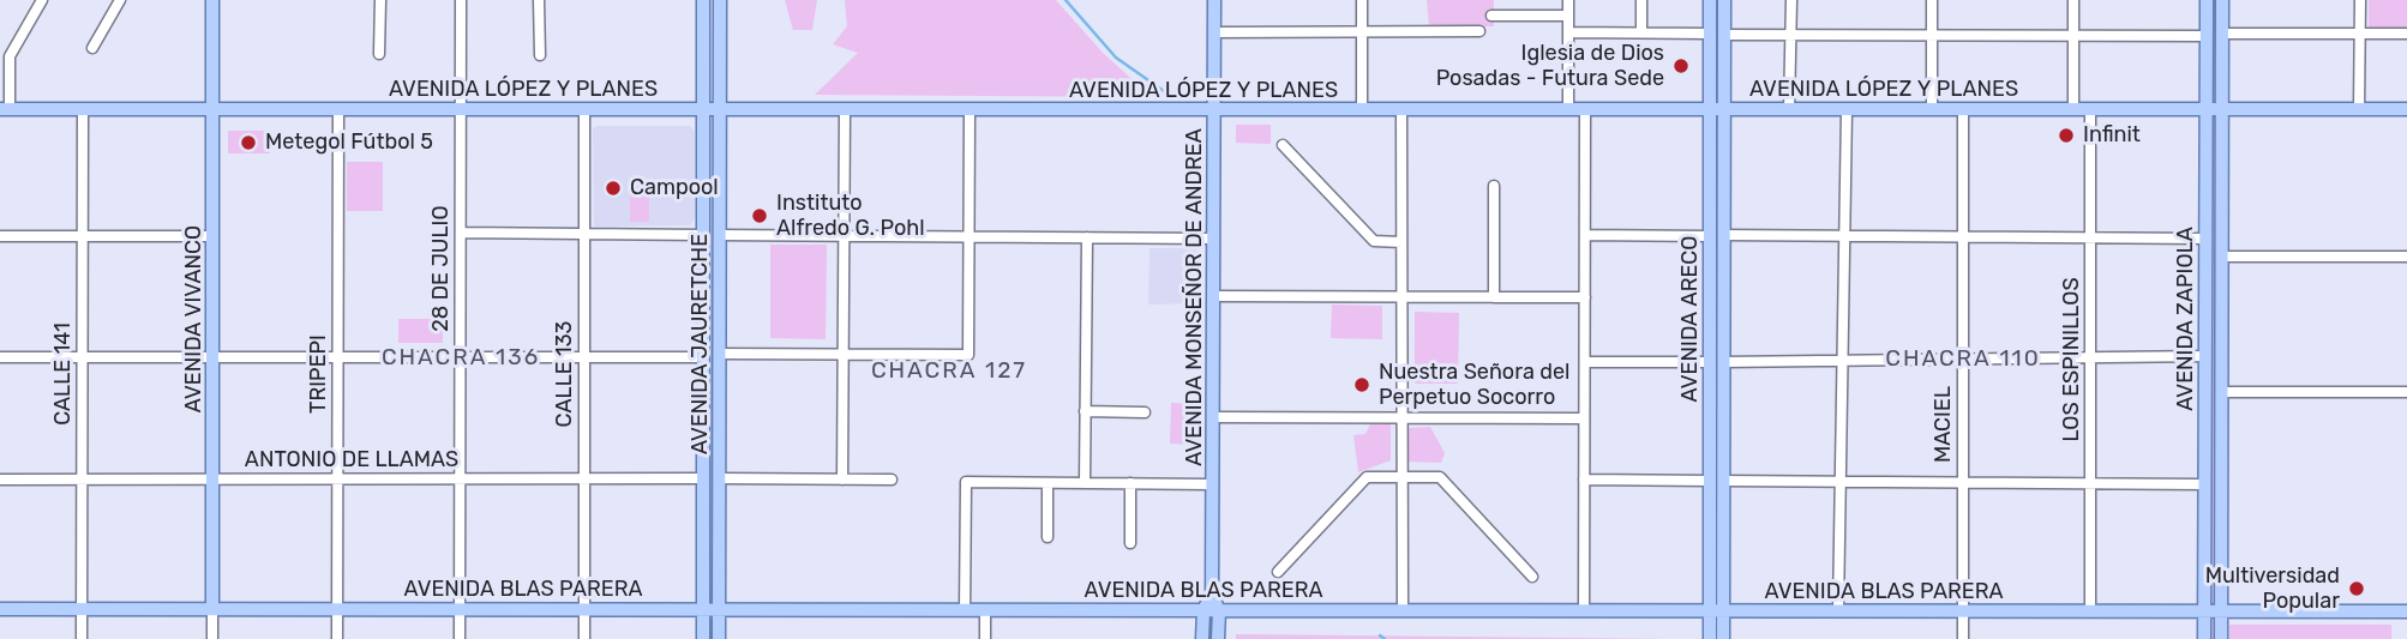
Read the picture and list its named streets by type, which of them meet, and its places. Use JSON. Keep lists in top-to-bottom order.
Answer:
{
  "streets": {
    "main road": [
      "AVENIDA LÓPEZ Y PLANES",
      "AVENIDA MONSEÑOR DE ANDREA",
      "AVENIDA VIVANCO",
      "AVENIDA ARECO",
      "AVENIDA ZAPIOLA",
      "AVENIDA JAURETCHE",
      "AVENIDA BLAS PARERA"
    ],
    "street": [
      "28 DE JULIO",
      "LOS ESPINILLOS",
      "CALLE 141",
      "TRIPEPI",
      "CALLE 133",
      "MACIEL",
      "ANTONIO DE LLAMAS"
    ]
  },
  "crossings": [
    ["AVENIDA LÓPEZ Y PLANES", "28 DE JULIO"],
    ["AVENIDA LÓPEZ Y PLANES", "AVENIDA MONSEÑOR DE ANDREA"],
    ["AVENIDA LÓPEZ Y PLANES", "AVENIDA VIVANCO"],
    ["AVENIDA LÓPEZ Y PLANES", "AVENIDA ARECO"],
    ["AVENIDA LÓPEZ Y PLANES", "AVENIDA ZAPIOLA"],
    ["AVENIDA LÓPEZ Y PLANES", "AVENIDA JAURETCHE"],
    ["AVENIDA LÓPEZ Y PLANES", "LOS ESPINILLOS"],
    ["AVENIDA LÓPEZ Y PLANES", "CALLE 141"],
    ["AVENIDA LÓPEZ Y PLANES", "TRIPEPI"],
    ["AVENIDA LÓPEZ Y PLANES", "CALLE 133"],
    ["AVENIDA LÓPEZ Y PLANES", "MACIEL"],
    ["28 DE JULIO", "ANTONIO DE LLAMAS"],
    ["28 DE JULIO", "AVENIDA BLAS PARERA"],
    ["AVENIDA MONSEÑOR DE ANDREA", "AVENIDA BLAS PARERA"],
    ["AVENIDA VIVANCO", "ANTONIO DE LLAMAS"],
    ["AVENIDA VIVANCO", "AVENIDA BLAS PARERA"],
    ["AVENIDA ARECO", "AVENIDA BLAS PARERA"],
    ["AVENIDA ZAPIOLA", "AVENIDA BLAS PARERA"],
    ["AVENIDA JAURETCHE", "ANTONIO DE LLAMAS"],
    ["AVENIDA JAURETCHE", "AVENIDA BLAS PARERA"],
    ["LOS ESPINILLOS", "AVENIDA BLAS PARERA"],
    ["CALLE 141", "ANTONIO DE LLAMAS"],
    ["CALLE 141", "AVENIDA BLAS PARERA"],
    ["TRIPEPI", "ANTONIO DE LLAMAS"],
    ["TRIPEPI", "AVENIDA BLAS PARERA"],
    ["CALLE 133", "ANTONIO DE LLAMAS"],
    ["CALLE 133", "AVENIDA BLAS PARERA"],
    ["MACIEL", "AVENIDA BLAS PARERA"]
  ],
  "districts": ["CHACRA 136", "CHACRA 110", "CHACRA 127"],
  "places": [
    "Iglesia de Dios Posadas - Futura Sede",
    "Infinit",
    "Metegol Fútbol 5",
    "Campool",
    "Instituto Alfredo G. Pohl",
    "Nuestra Señora del Perpetuo Socorro",
    "Multiversidad Popular"
  ]
}
